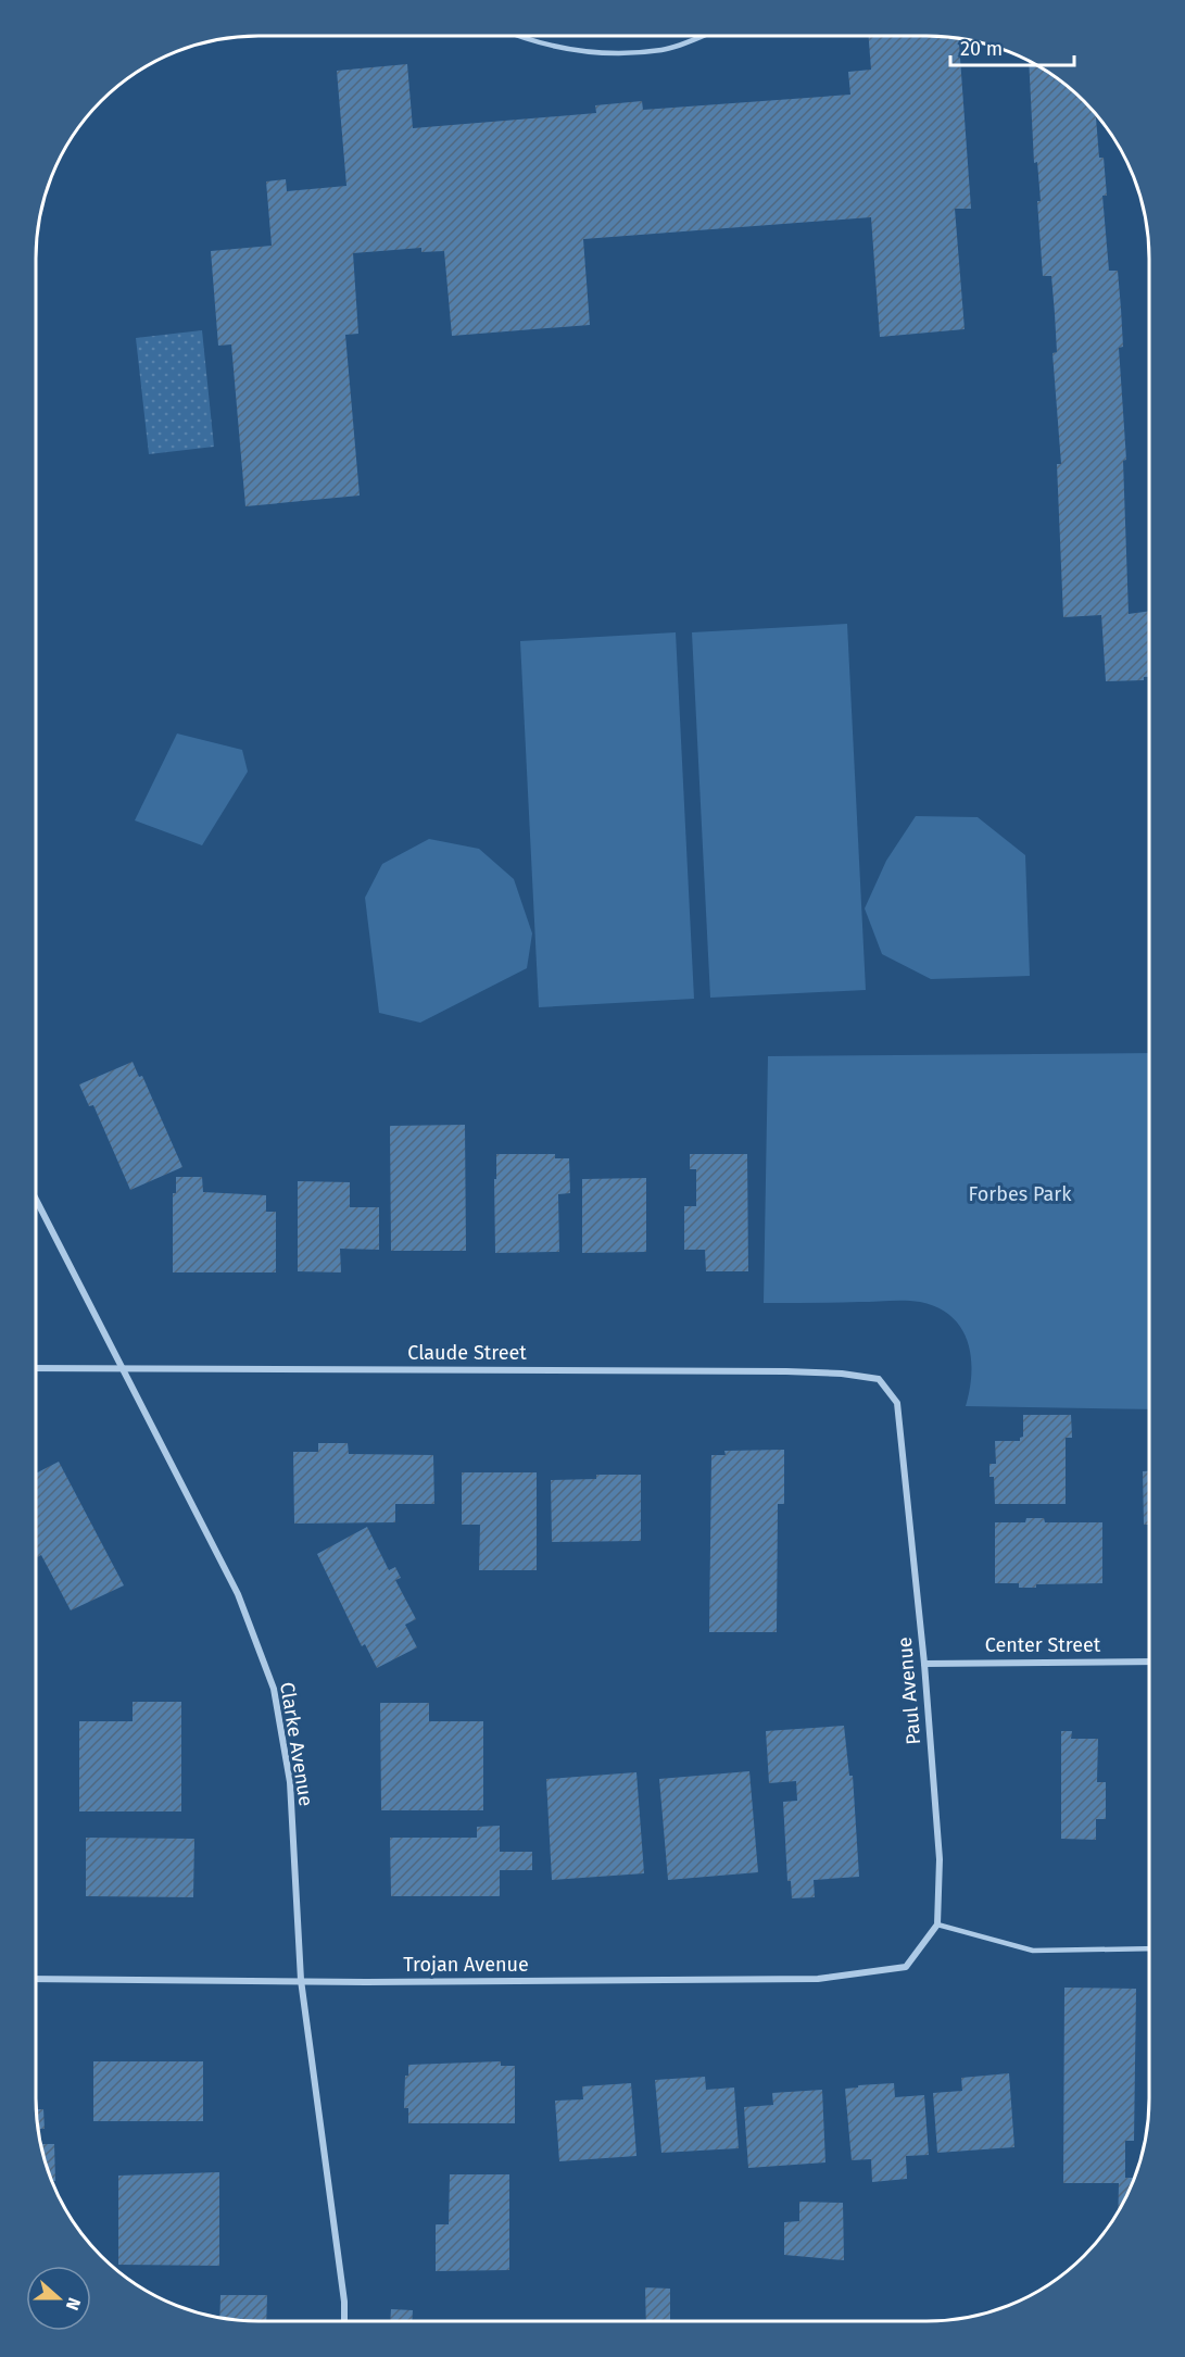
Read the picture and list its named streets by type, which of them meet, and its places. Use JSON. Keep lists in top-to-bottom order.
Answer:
{
  "streets": {
    "street": [
      "Claude Street",
      "Center Street",
      "Paul Avenue",
      "Clarke Avenue",
      "Trojan Avenue"
    ]
  },
  "crossings": [
    ["Claude Street", "Paul Avenue"],
    ["Claude Street", "Clarke Avenue"],
    ["Center Street", "Paul Avenue"],
    ["Paul Avenue", "Trojan Avenue"],
    ["Clarke Avenue", "Trojan Avenue"]
  ],
  "parks": ["Forbes Park"],
  "scale_bar": "20 m",
  "north": "right"
}
